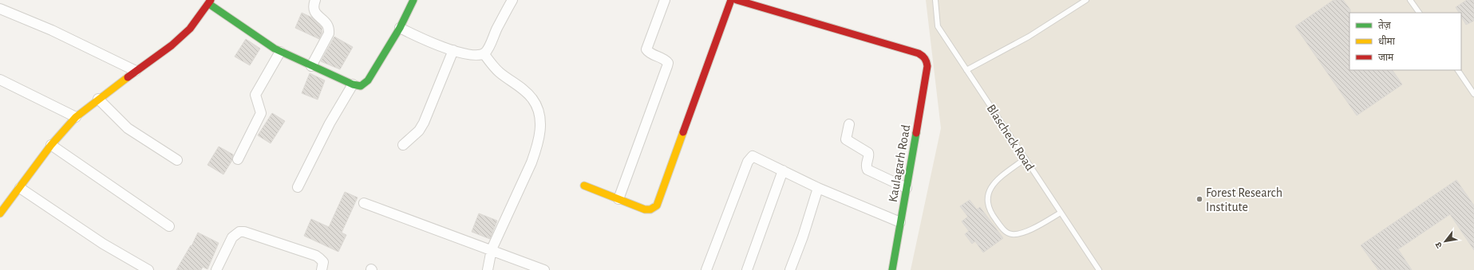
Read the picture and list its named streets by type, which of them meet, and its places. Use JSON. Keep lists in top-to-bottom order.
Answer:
{
  "streets": {
    "street": ["Kaulagarh Road"],
    "lane": ["Blascheck Road"]
  },
  "places": ["Forest Research Institute"],
  "legend": ["तेज़", "धीमा", "जाम"],
  "north": "bottom left"
}
